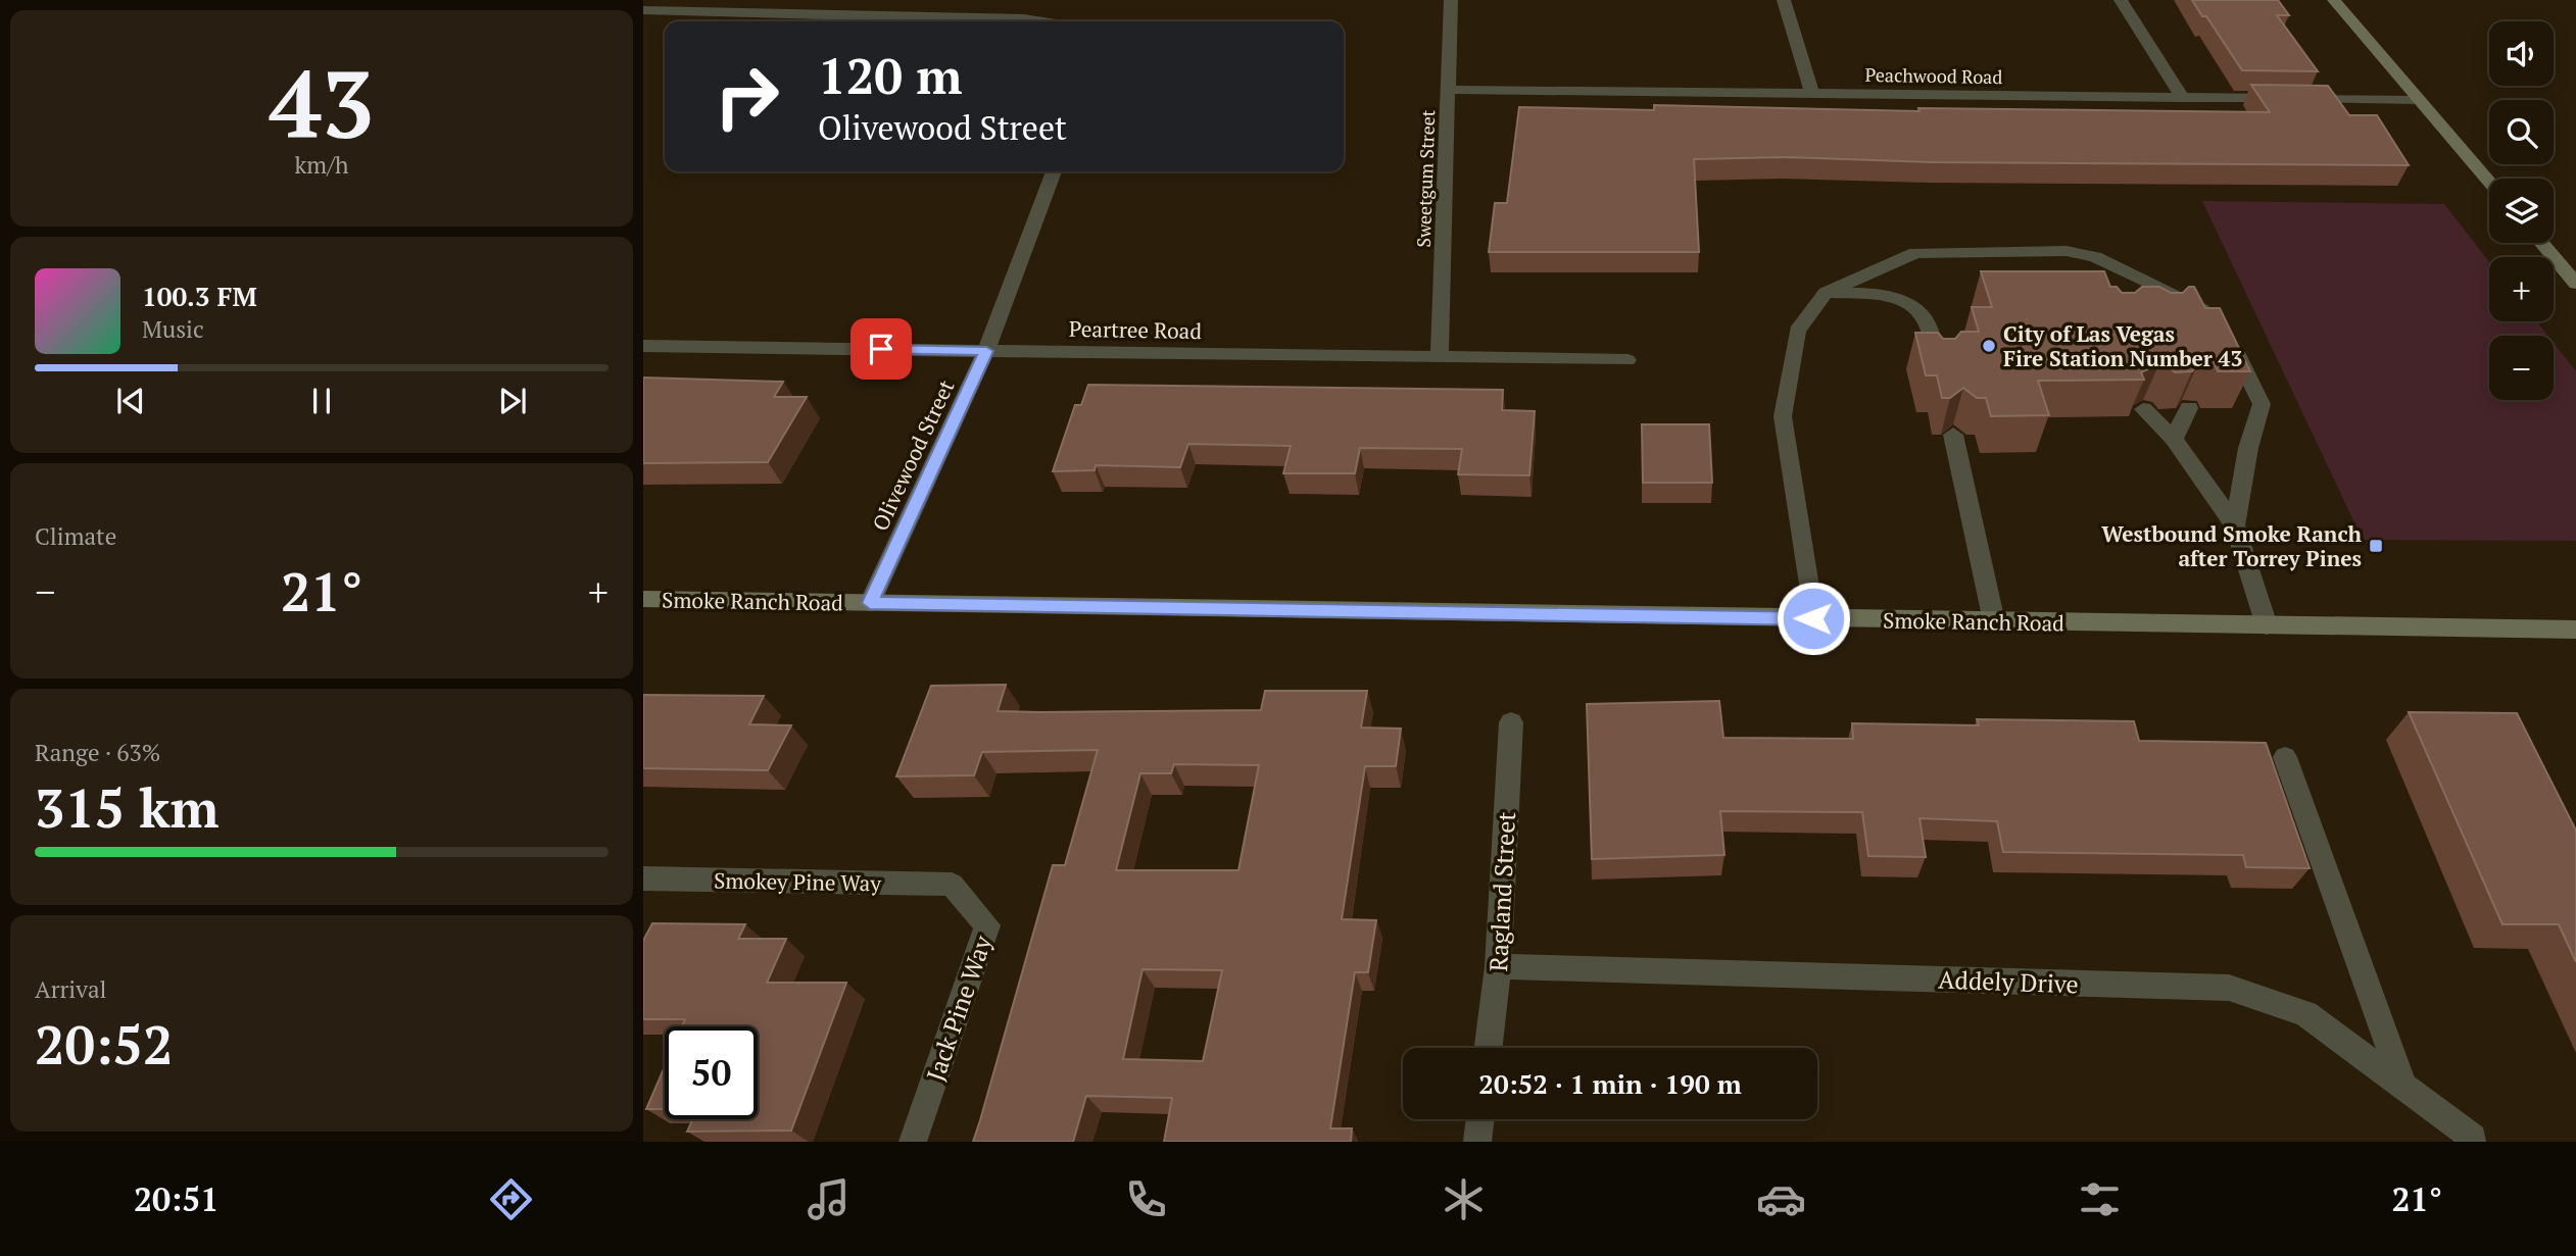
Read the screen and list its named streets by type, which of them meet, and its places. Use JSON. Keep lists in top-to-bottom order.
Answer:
{
  "streets": {
    "main road": ["Smoke Ranch Road"],
    "street": [
      "Peachwood Road",
      "Sweetgum Street",
      "Peartree Road",
      "Olivewood Street",
      "Smokey Pine Way",
      "Ragland Street",
      "Addely Drive",
      "Jack Pine Way"
    ]
  },
  "crossings": [
    ["Peachwood Road", "Sweetgum Street"],
    ["Sweetgum Street", "Peartree Road"],
    ["Peartree Road", "Olivewood Street"],
    ["Olivewood Street", "Smoke Ranch Road"],
    ["Smokey Pine Way", "Jack Pine Way"],
    ["Ragland Street", "Addely Drive"]
  ],
  "places": {
    "other": ["City of Las Vegas Fire Station Number 43"],
    "transit": ["Westbound Smoke Ranch after Torrey Pines"]
  },
  "page": {
    "tile": [
      ["43", "km/h"],
      "Climate",
      ["Range · 63%", "315 km"],
      ["Arrival", "20:52"]
    ],
    "map_buttons": ["+", "−"],
    "turn": ["120 m", "Olivewood Street"],
    "song": ["100.3 FM", "Music"],
    "heat": ["−", "21°", "+"],
    "limit": "50",
    "trip": "20:52 · 1 min · 190 m",
    "tabs": ["20:51", "21°"]
  }
}
